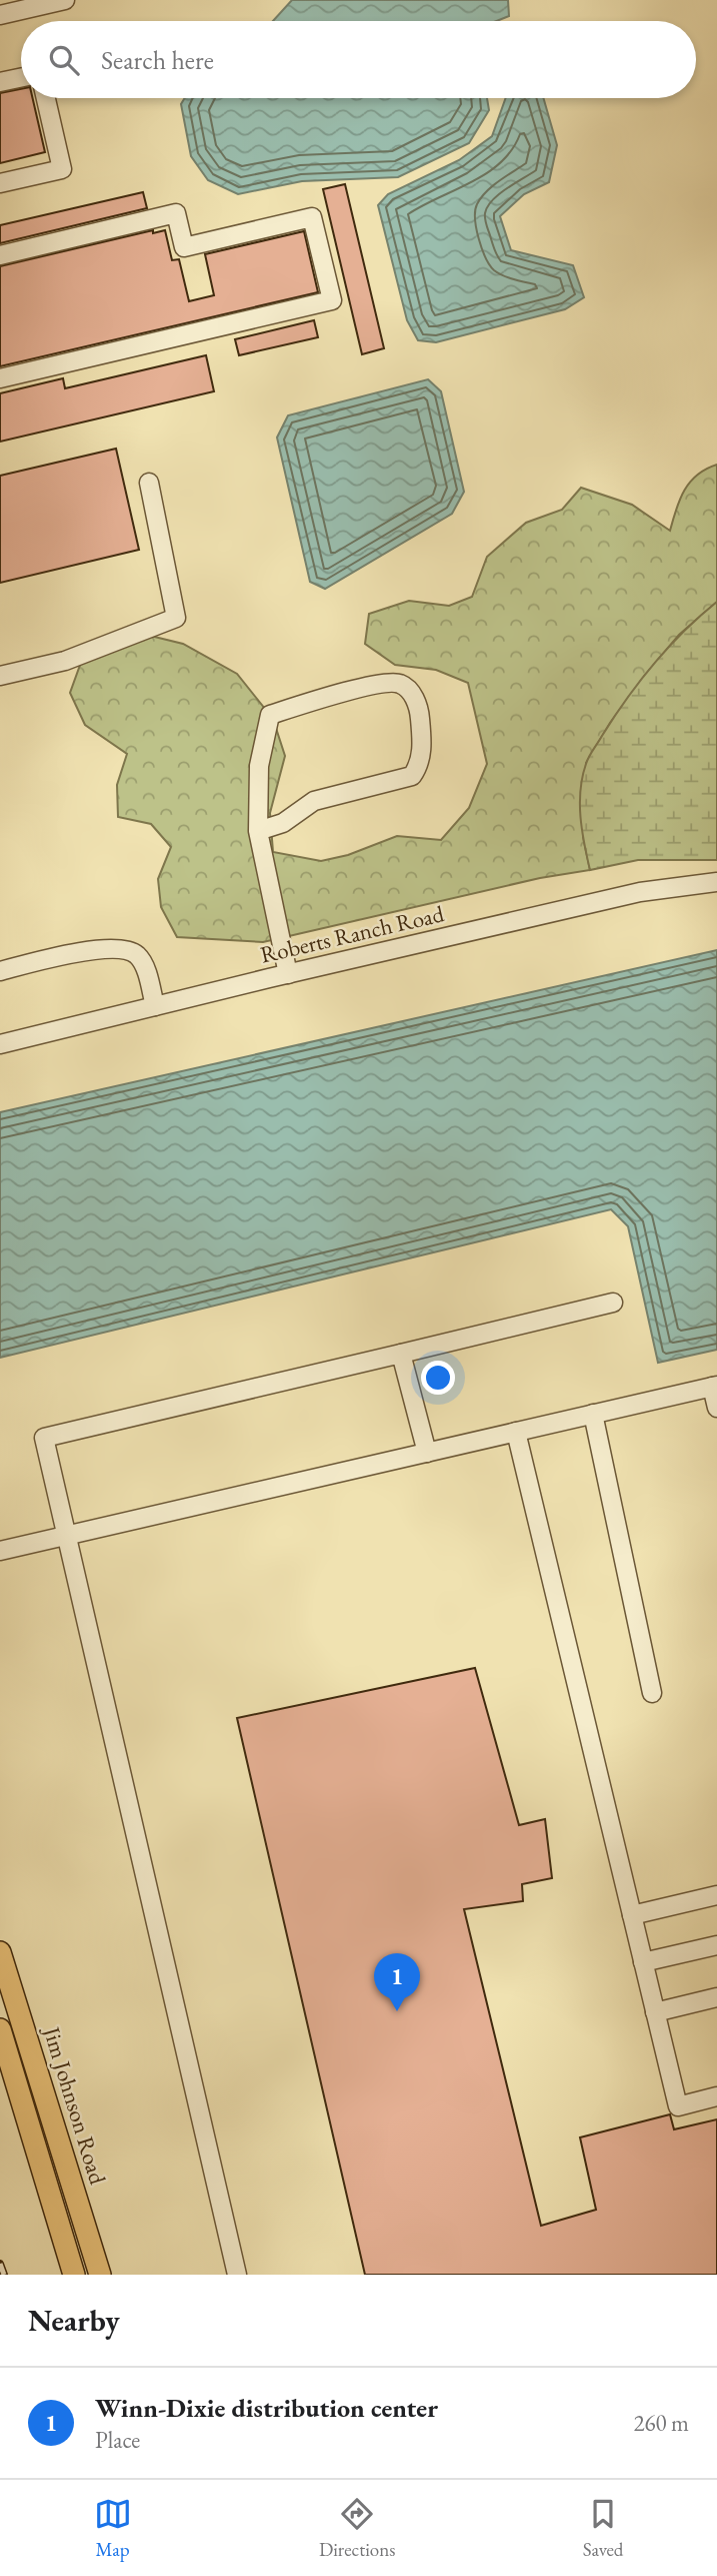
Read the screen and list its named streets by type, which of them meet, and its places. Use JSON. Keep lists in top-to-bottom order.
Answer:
{
  "streets": {
    "main road": ["Jim Johnson Road"],
    "street": ["Roberts Ranch Road"]
  },
  "page": {
    "search": "Search here",
    "pins": "1",
    "heading": "Nearby",
    "list": [
      {
        "mark": "1",
        "name": "Winn-Dixie distribution center",
        "note": "Place",
        "value": "260 m"
      }
    ],
    "nav": ["Map", "Directions", "Saved"]
  }
}
